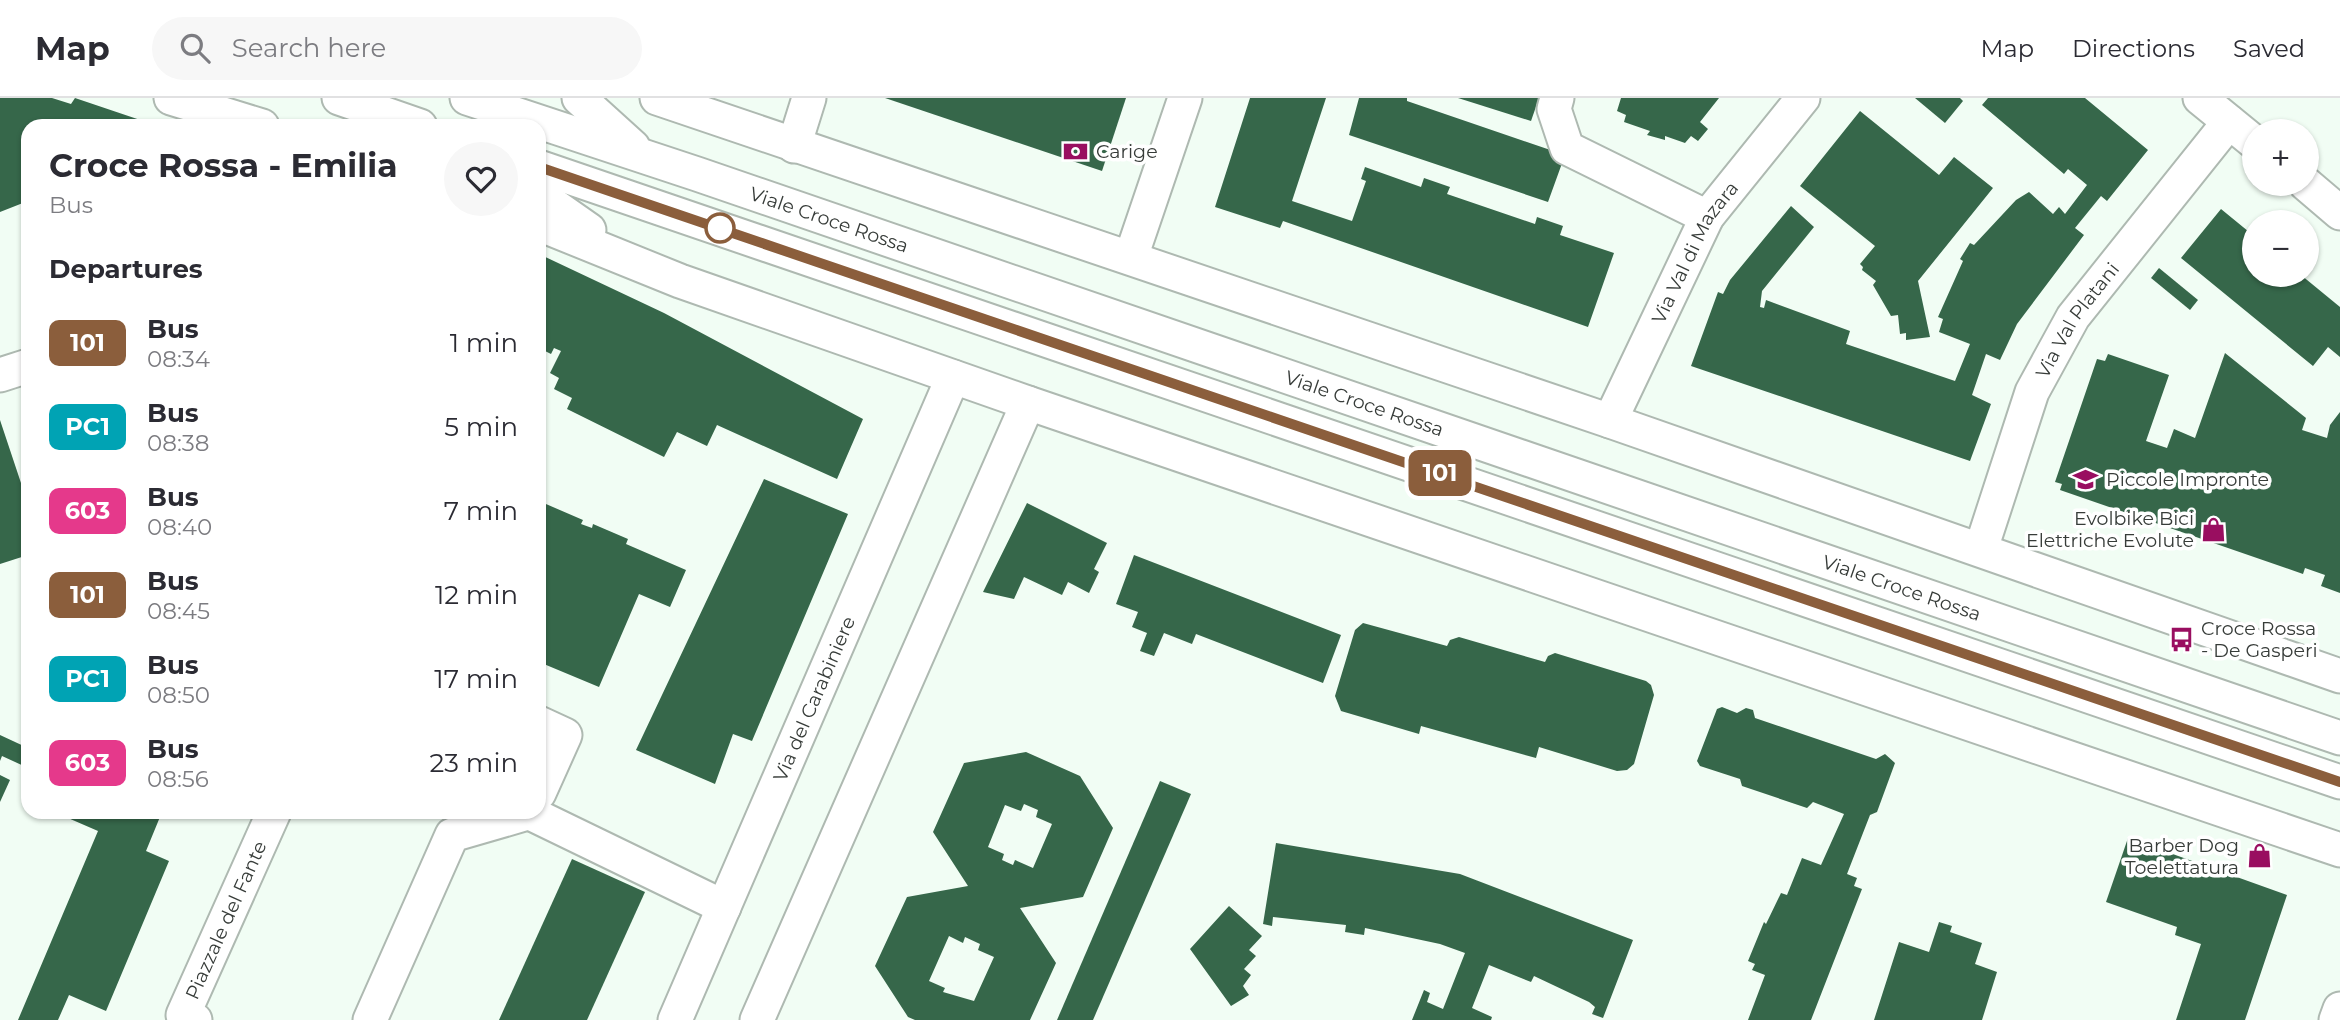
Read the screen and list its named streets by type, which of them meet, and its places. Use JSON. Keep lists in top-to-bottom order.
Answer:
{
  "streets": {
    "street": [
      "Viale Croce Rossa",
      "Via Val di Mazara",
      "Via Val Platani",
      "Via del Carabiniere",
      "Piazzale del Fante"
    ]
  },
  "places": {
    "bank": ["Carige"],
    "school or university": ["Piccole Impronte"],
    "shop": ["Evolbike Bici Elettriche Evolute", "Barber Dog Toelettatura"],
    "bus stop": ["Croce Rossa - De Gasperi"]
  },
  "lines": ["bus line 101"],
  "page": {
    "header": "Map",
    "search": "Search here",
    "nav": ["Map", "Directions", "Saved"],
    "on_map": "101",
    "map_buttons": ["+", "−"],
    "heading": [
      ["Croce Rossa - Emilia", "Bus"],
      "Departures"
    ],
    "list": [
      {
        "mark": "101",
        "name": "Bus",
        "note": "08:34",
        "value": "1 min"
      },
      {
        "mark": "PC1",
        "name": "Bus",
        "note": "08:38",
        "value": "5 min"
      },
      {
        "mark": "603",
        "name": "Bus",
        "note": "08:40",
        "value": "7 min"
      },
      {
        "mark": "101",
        "name": "Bus",
        "note": "08:45",
        "value": "12 min"
      },
      {
        "mark": "PC1",
        "name": "Bus",
        "note": "08:50",
        "value": "17 min"
      },
      {
        "mark": "603",
        "name": "Bus",
        "note": "08:56",
        "value": "23 min"
      }
    ]
  }
}
